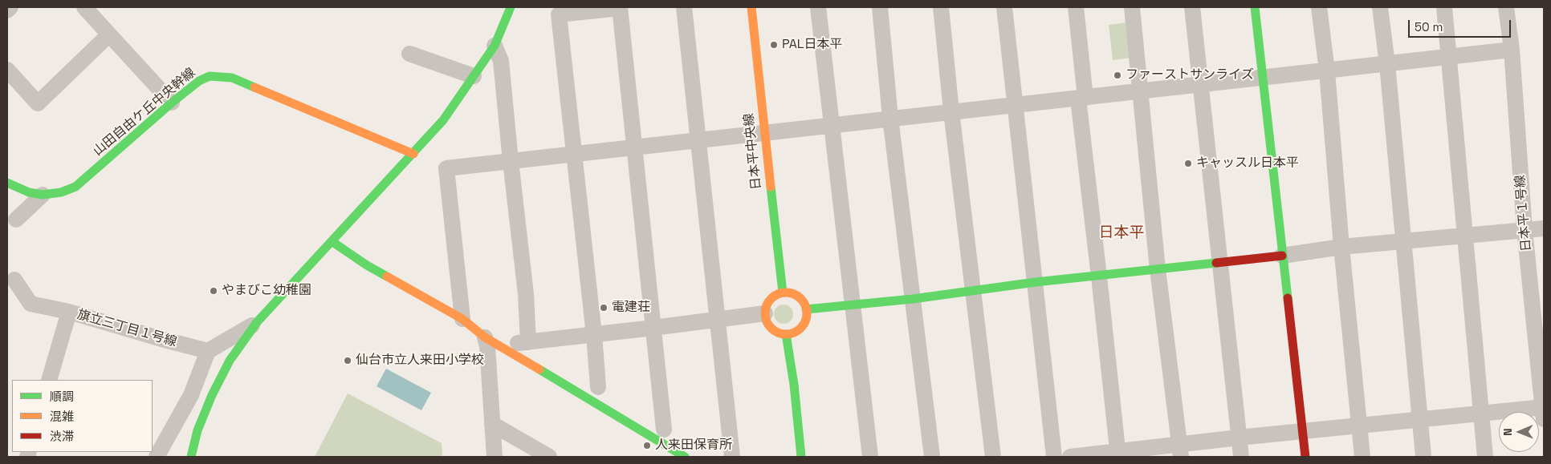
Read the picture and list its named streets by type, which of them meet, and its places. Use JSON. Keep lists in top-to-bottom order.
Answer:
{
  "streets": {
    "street": [
      "山田自由ケ丘中央幹線",
      "日本平中央線",
      "日本平１号線",
      "旗立三丁目１号線"
    ]
  },
  "districts": ["日本平"],
  "places": [
    "PAL日本平",
    "ファーストサンライズ",
    "キャッスル日本平",
    "やまびこ幼稚園",
    "電建荘",
    "仙台市立人来田小学校",
    "人来田保育所"
  ],
  "legend": ["順調", "混雑", "渋滞"],
  "scale_bar": "50 m",
  "north": "left"
}
